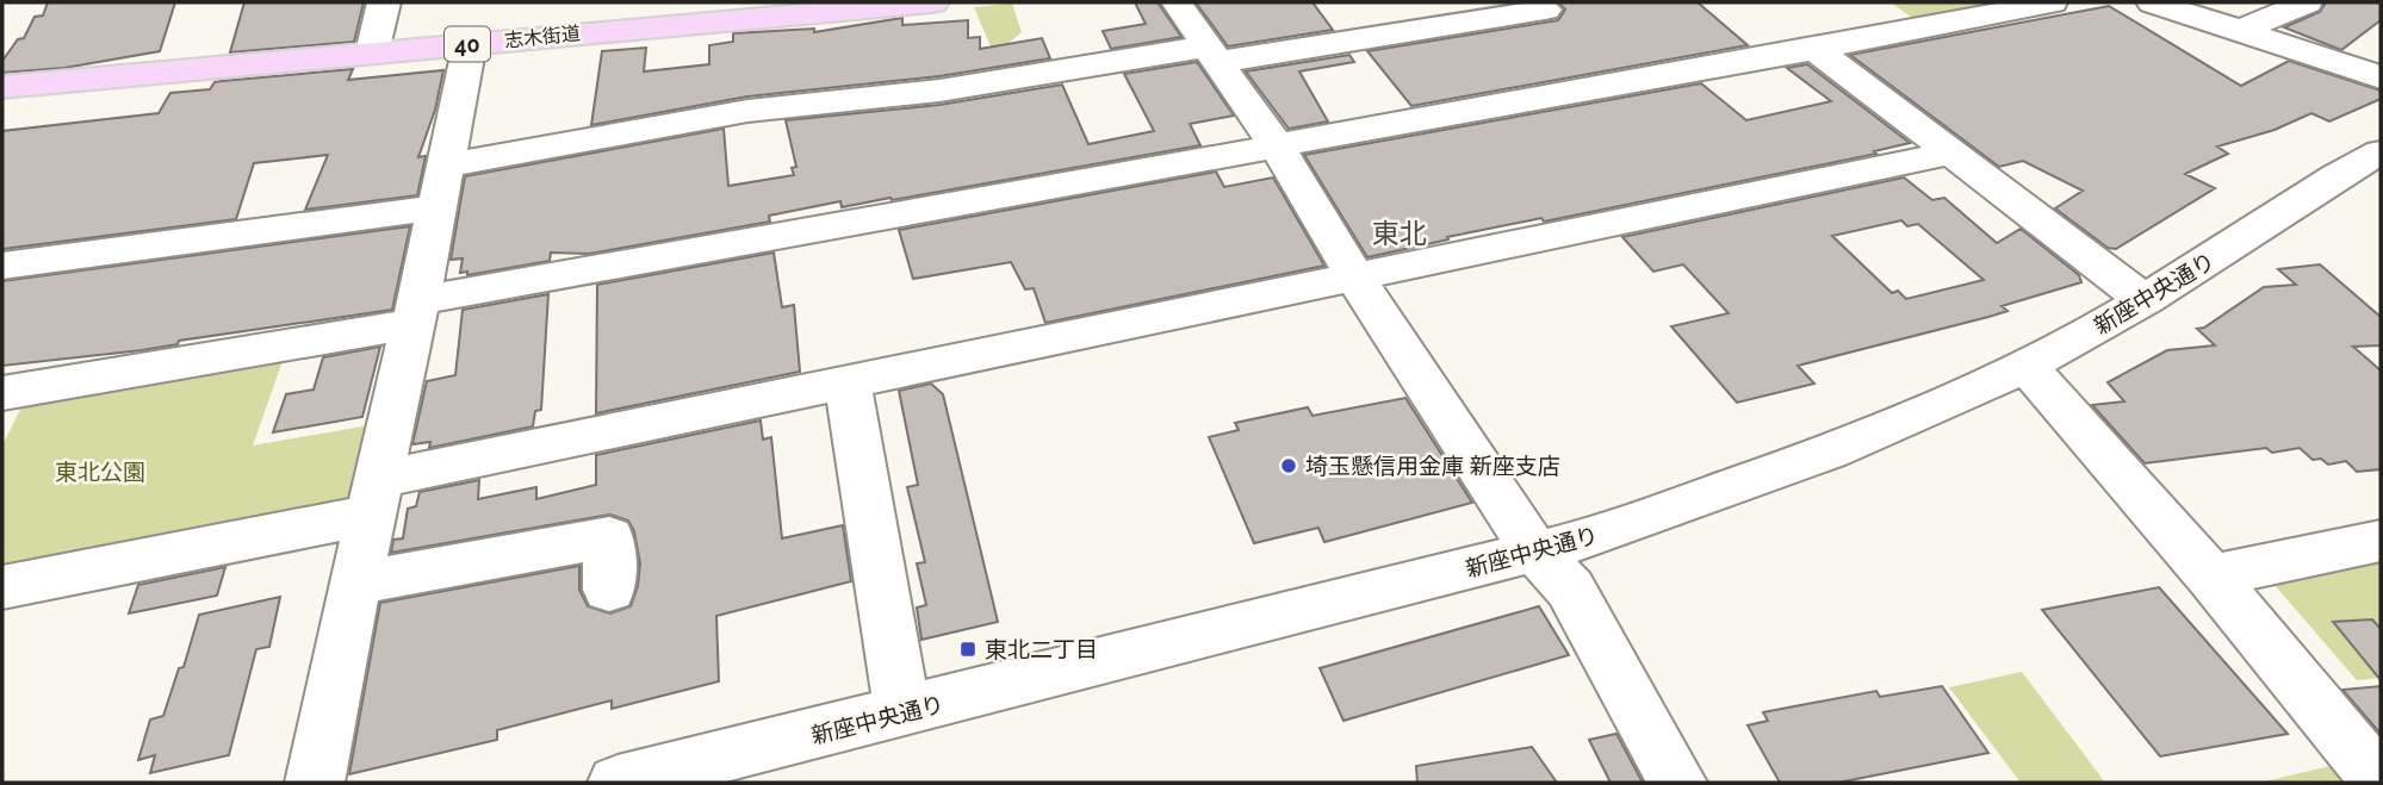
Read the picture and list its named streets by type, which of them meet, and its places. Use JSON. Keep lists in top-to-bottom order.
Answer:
{
  "streets": {
    "main road": ["志木街道", "40"],
    "street": ["新座中央通り"]
  },
  "districts": ["東北"],
  "parks": ["東北公園"],
  "places": {
    "other": ["埼玉懸信用金庫 新座支店"],
    "transit": ["東北二丁目"]
  }
}
